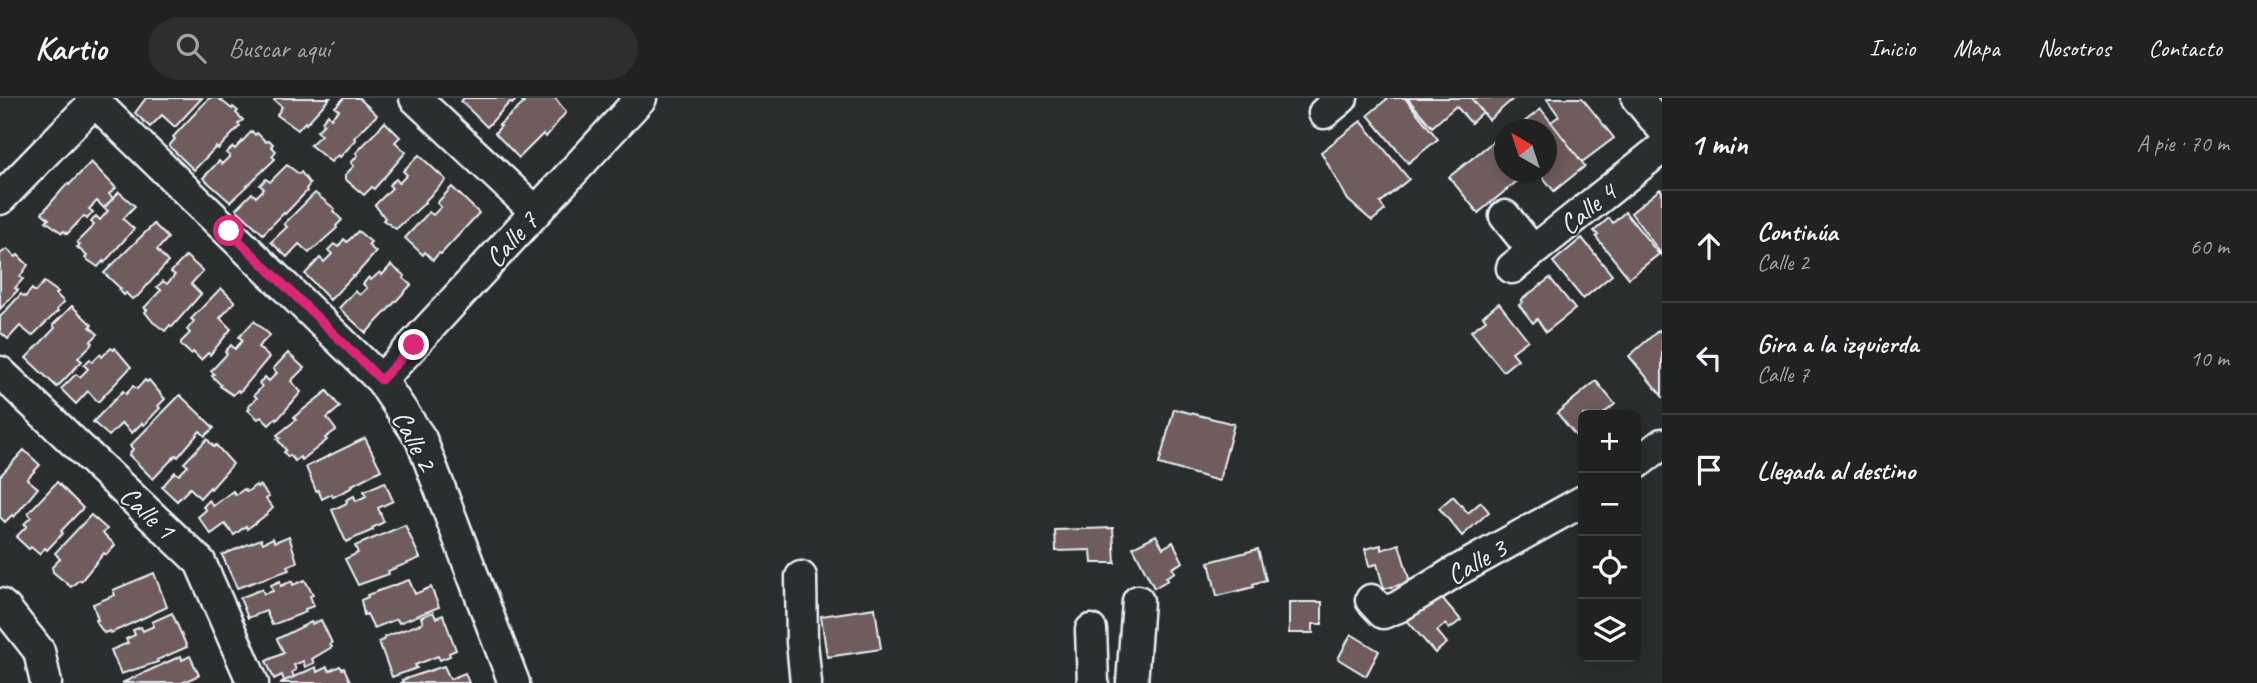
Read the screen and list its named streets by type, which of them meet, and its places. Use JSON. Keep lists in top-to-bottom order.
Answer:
{
  "streets": {
    "street": [
      "Calle 4",
      "Calle 7",
      "Calle 2",
      "Calle 1",
      "Calle 3"
    ]
  },
  "crossings": [
    ["Calle 7", "Calle 2"]
  ],
  "north": "top left",
  "page": {
    "header": "Kartio",
    "search": "Buscar aquí",
    "nav": [
      "Inicio",
      "Mapa",
      "Nosotros",
      "Contacto"
    ],
    "heading": ["1 min", "A pie · 70 m"],
    "list": [
      ["Continúa", "Calle 2", "60 m"],
      ["Gira a la izquierda", "Calle 7", "10 m"],
      "Llegada al destino"
    ],
    "map_buttons": ["+", "−"]
  }
}
